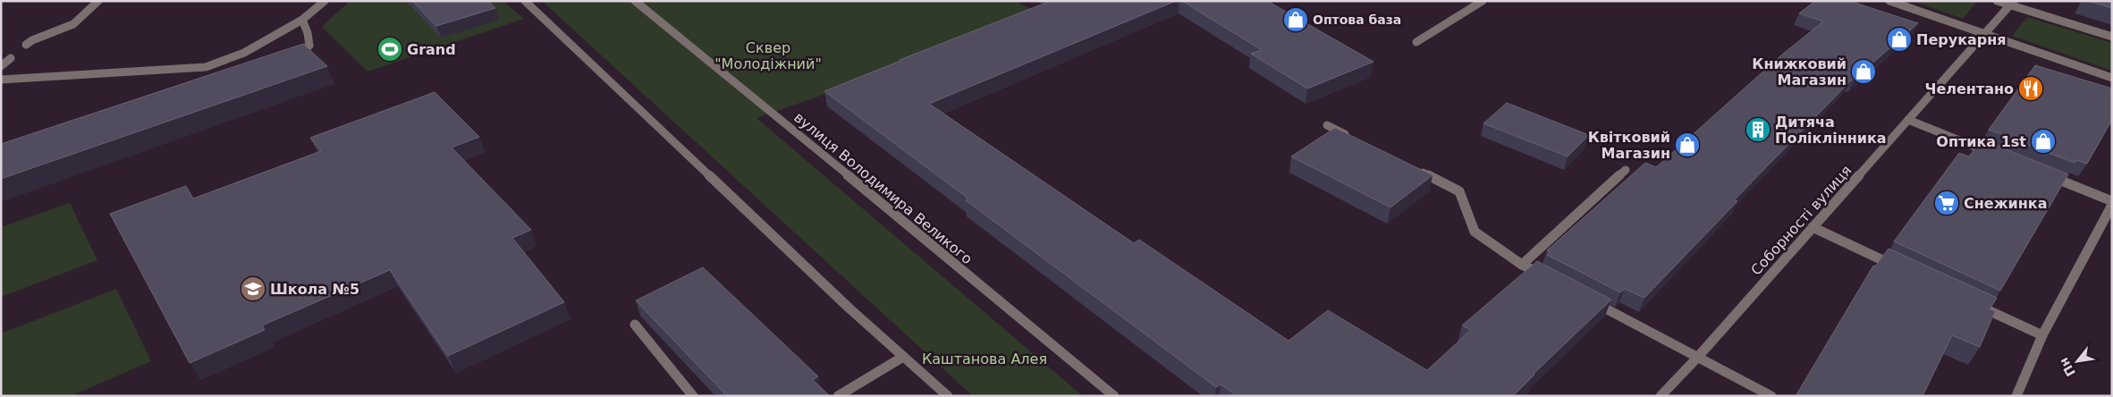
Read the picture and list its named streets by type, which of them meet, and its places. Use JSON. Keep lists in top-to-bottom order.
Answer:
{
  "streets": {
    "street": ["вулиця Володимира Великого", "Соборності вулиця"]
  },
  "parks": ["Сквер \"Молодіжний\"", "Каштанова Алея"],
  "places": {
    "shop": [
      "Оптова база",
      "Перукарня",
      "Книжковий Магазин",
      "Оптика 1st",
      "Квітковий Магазин"
    ],
    "sports": ["Grand"],
    "restaurant": ["Челентано"],
    "building": ["Дитяча Поліклінника"],
    "supermarket": ["Снежинка"],
    "school or university": ["Школа №5"]
  },
  "north": "bottom left"
}
